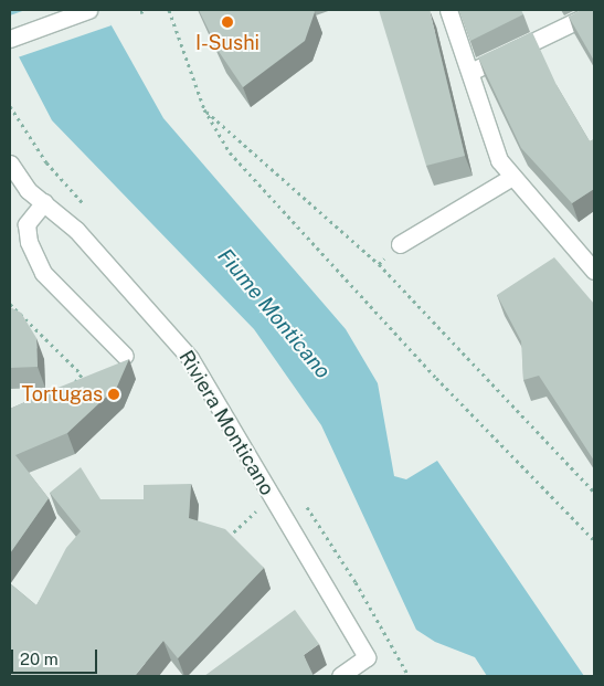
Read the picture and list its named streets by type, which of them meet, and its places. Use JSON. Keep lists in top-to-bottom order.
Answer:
{
  "streets": {
    "street": ["Riviera Monticano"]
  },
  "water": ["Fiume Monticano"],
  "places": ["I-Sushi", "Tortugas"],
  "scale_bar": "20 m"
}
